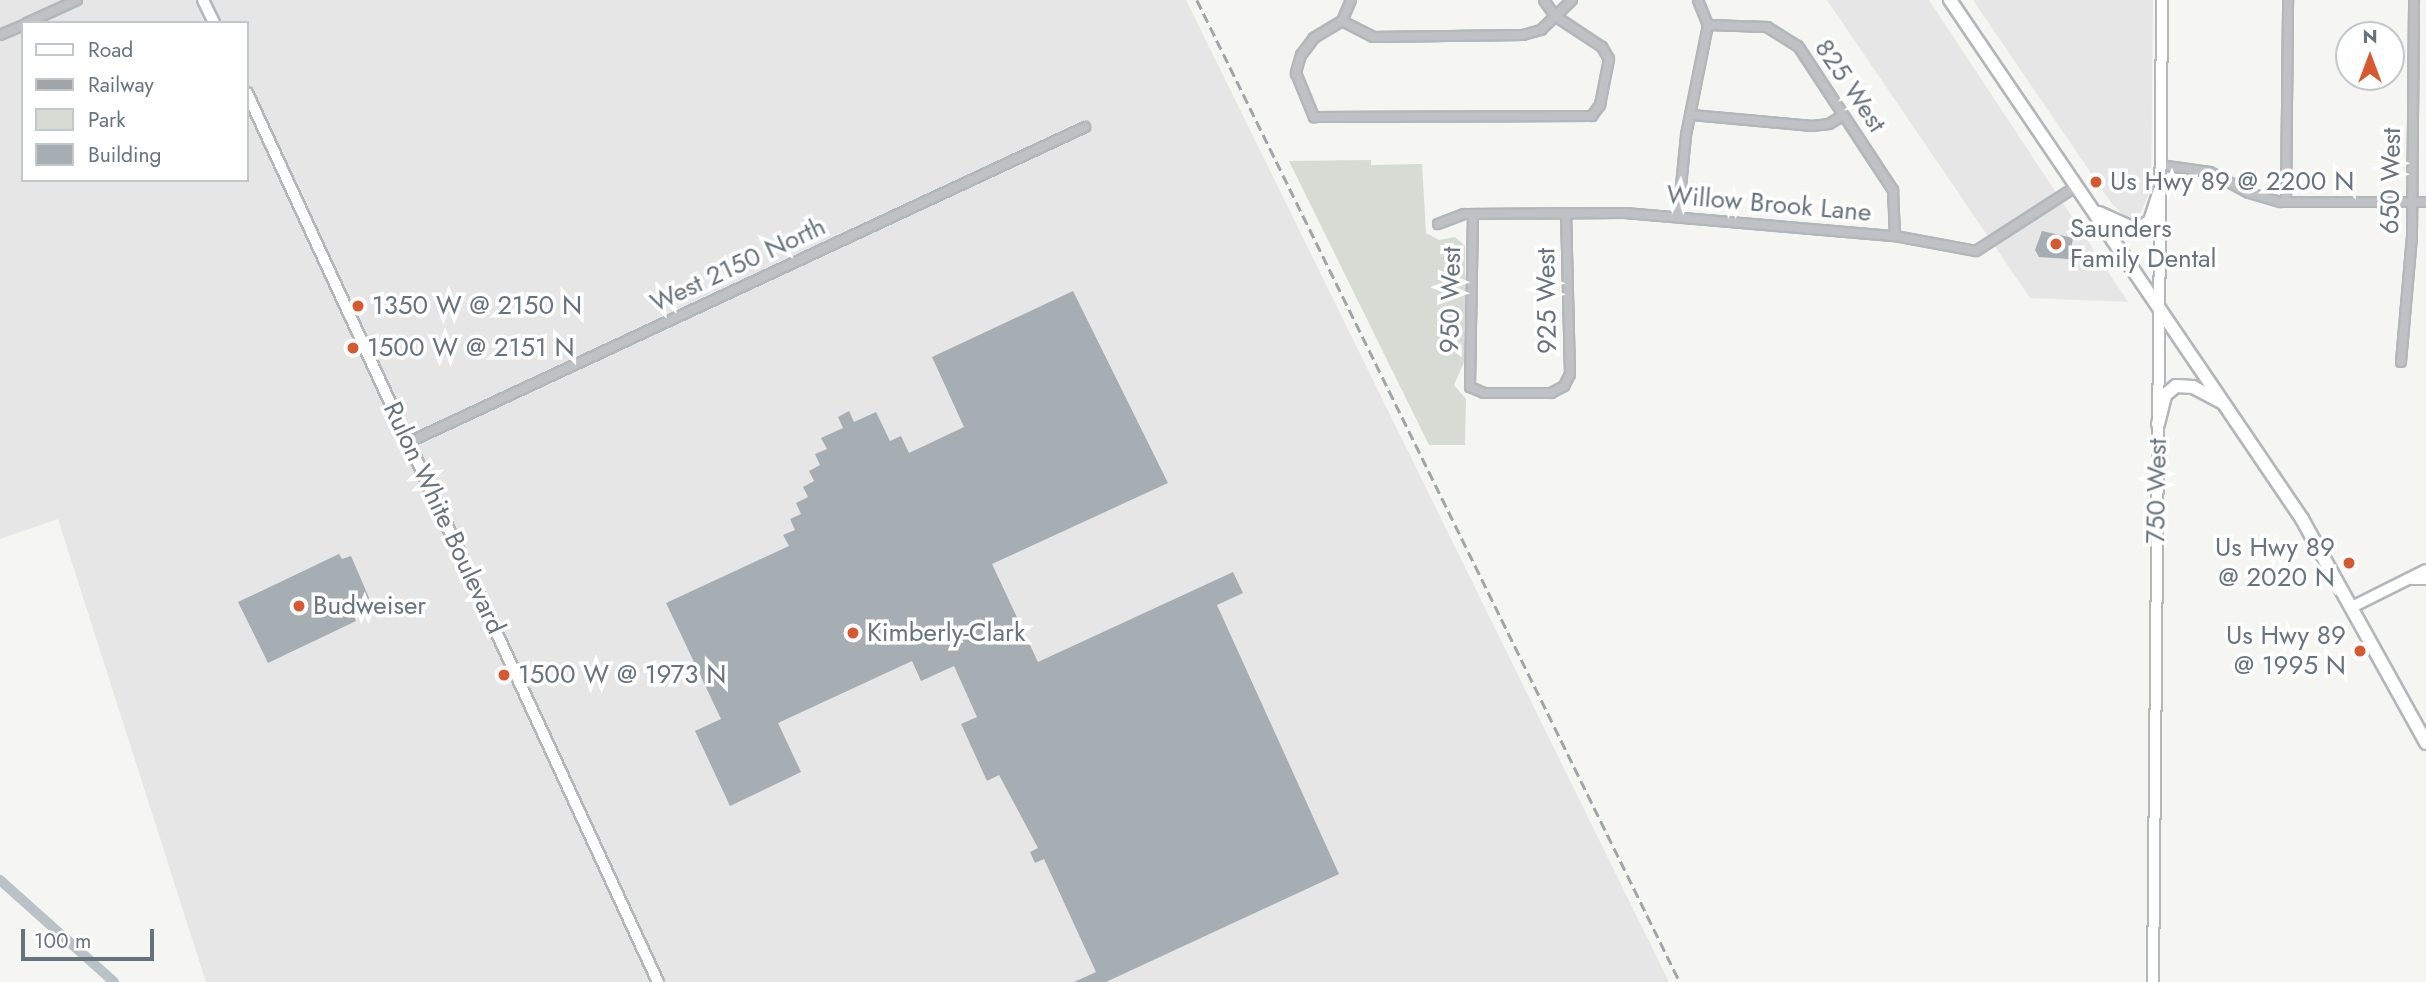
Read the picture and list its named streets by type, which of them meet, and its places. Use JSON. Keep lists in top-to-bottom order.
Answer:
{
  "streets": {
    "street": [
      "825 West",
      "650 West",
      "Willow Brook Lane",
      "West 2150 North",
      "950 West",
      "925 West",
      "750 West",
      "Rulon White Boulevard"
    ]
  },
  "crossings": [
    ["825 West", "Willow Brook Lane"],
    ["Willow Brook Lane", "950 West"],
    ["Willow Brook Lane", "925 West"],
    ["West 2150 North", "Rulon White Boulevard"],
    ["950 West", "925 West"]
  ],
  "places": [
    "Us Hwy 89 @ 2200 N",
    "Saunders Family Dental",
    "1350 W @ 2150 N",
    "1500 W @ 2151 N",
    "Us Hwy 89 @ 2020 N",
    "Budweiser",
    "Kimberly-Clark",
    "Us Hwy 89 @ 1995 N",
    "1500 W @ 1973 N"
  ],
  "legend": [
    "Road",
    "Railway",
    "Park",
    "Building"
  ],
  "scale_bar": "100 m",
  "north": "top"
}
